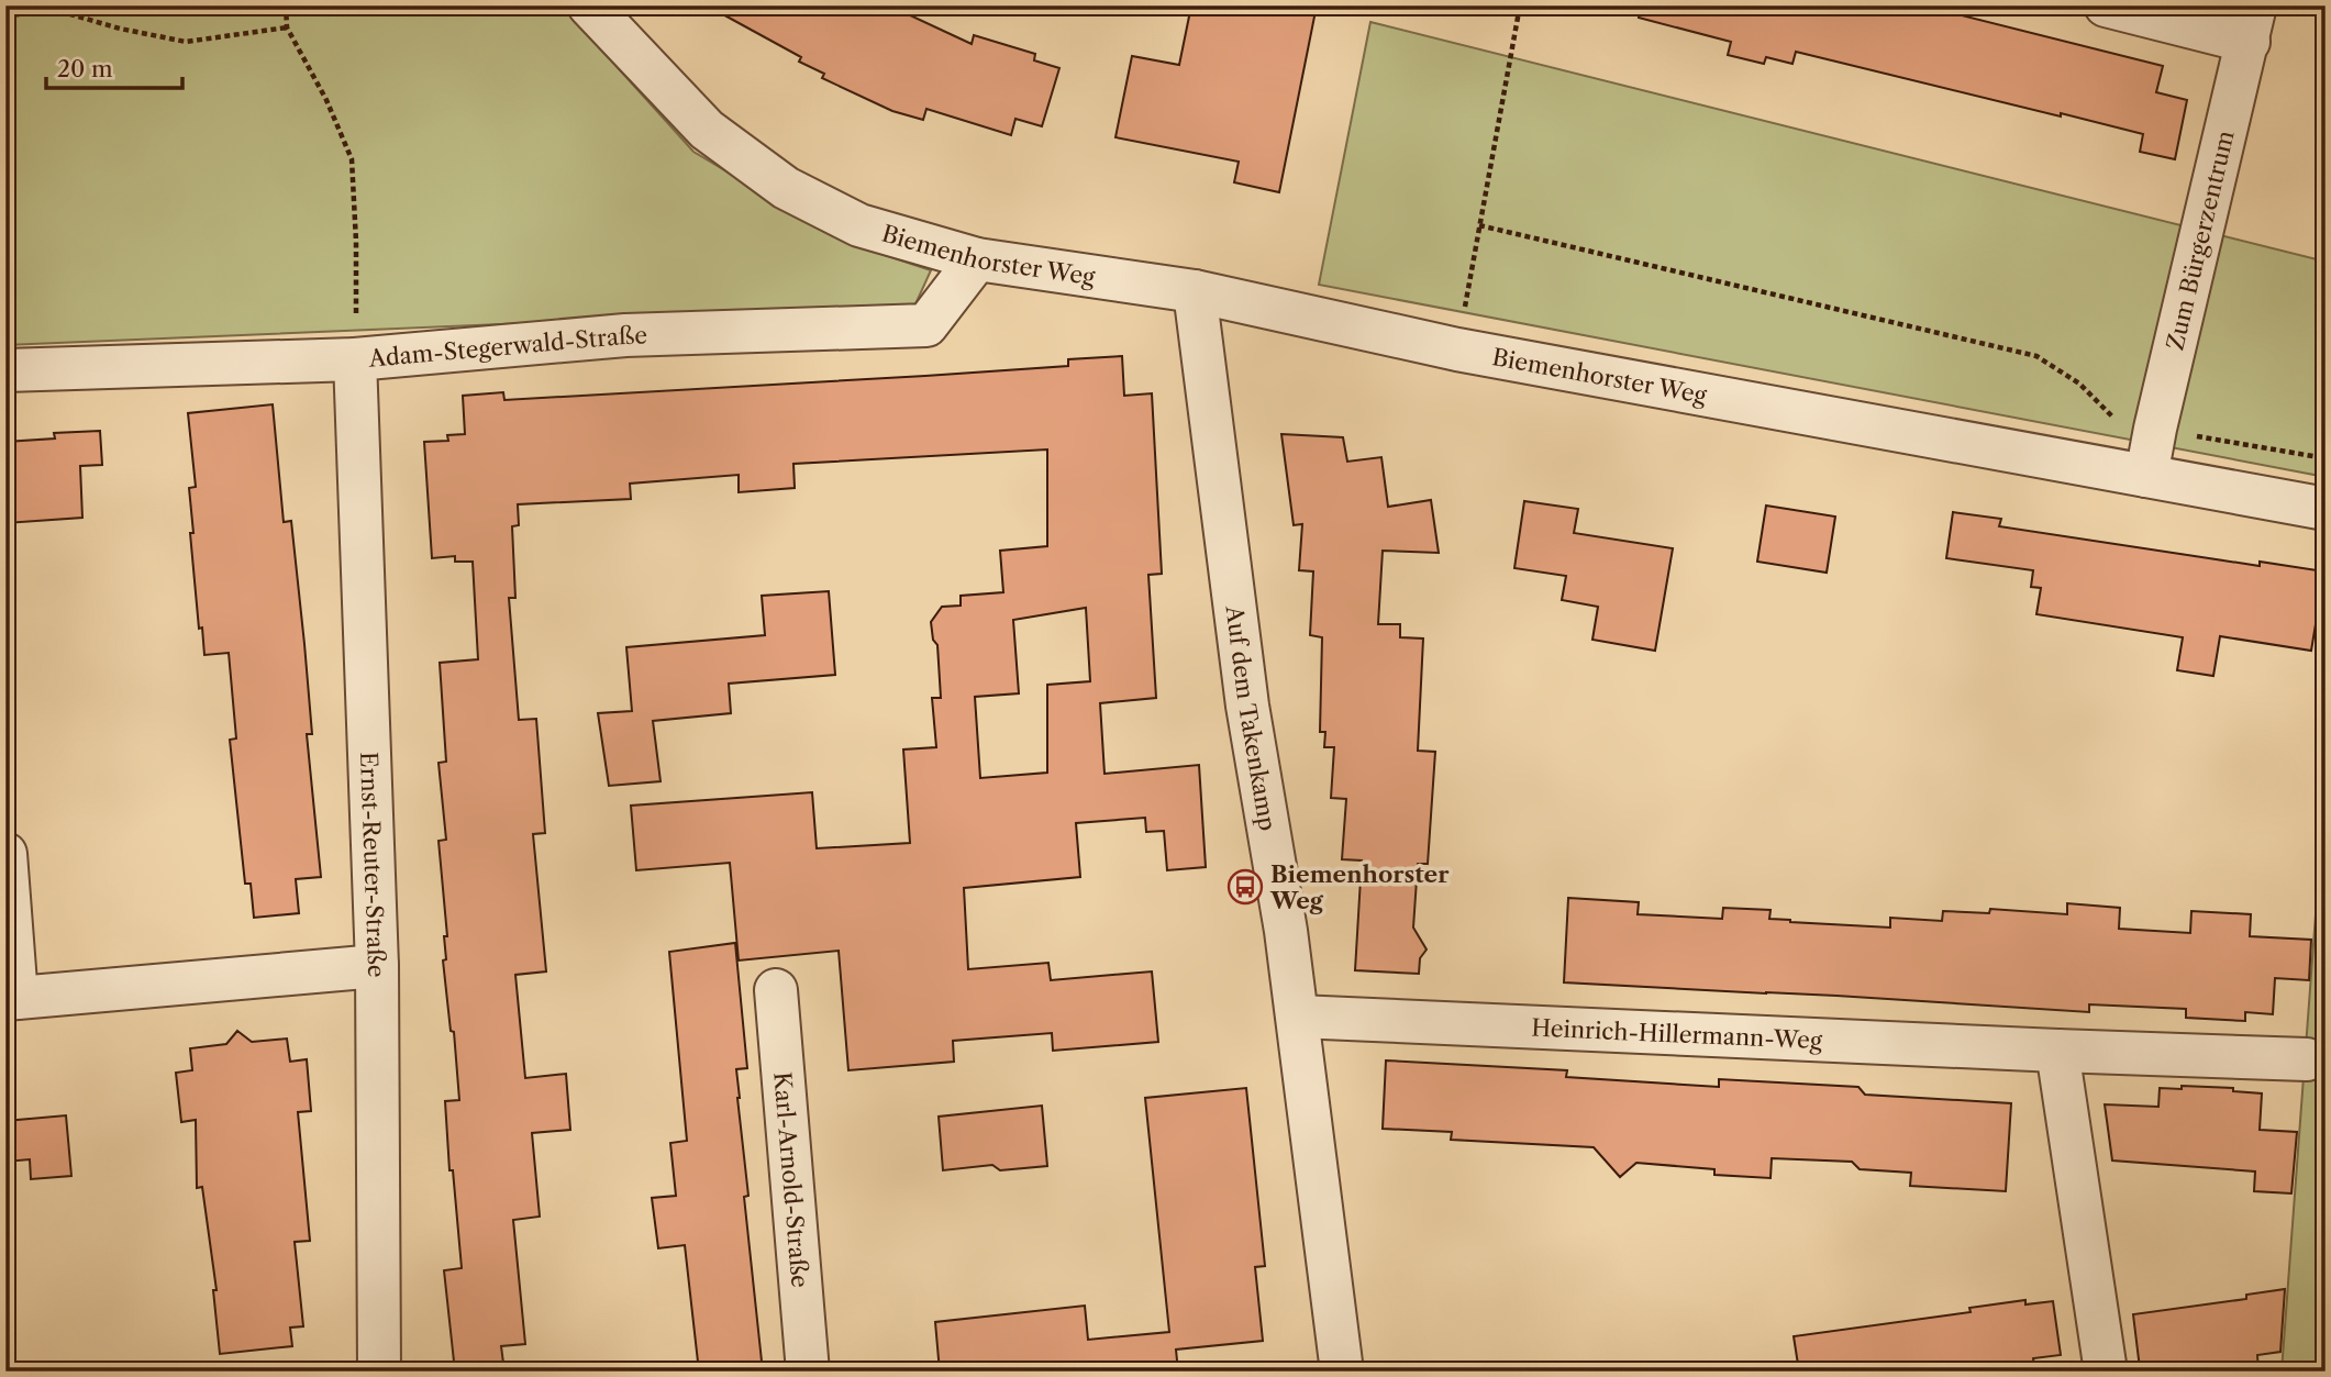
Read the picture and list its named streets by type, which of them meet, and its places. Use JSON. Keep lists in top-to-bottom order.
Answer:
{
  "streets": {
    "street": [
      "Zum Bürgerzentrum",
      "Biemenhorster Weg",
      "Adam-Stegerwald-Straße",
      "Auf dem Takenkamp",
      "Ernst-Reuter-Straße",
      "Heinrich-Hillermann-Weg",
      "Karl-Arnold-Straße"
    ]
  },
  "crossings": [
    ["Zum Bürgerzentrum", "Biemenhorster Weg"],
    ["Biemenhorster Weg", "Adam-Stegerwald-Straße"],
    ["Biemenhorster Weg", "Auf dem Takenkamp"],
    ["Adam-Stegerwald-Straße", "Ernst-Reuter-Straße"],
    ["Auf dem Takenkamp", "Heinrich-Hillermann-Weg"]
  ],
  "places": {
    "bus stop": ["Biemenhorster Weg"]
  },
  "scale_bar": "20 m"
}
